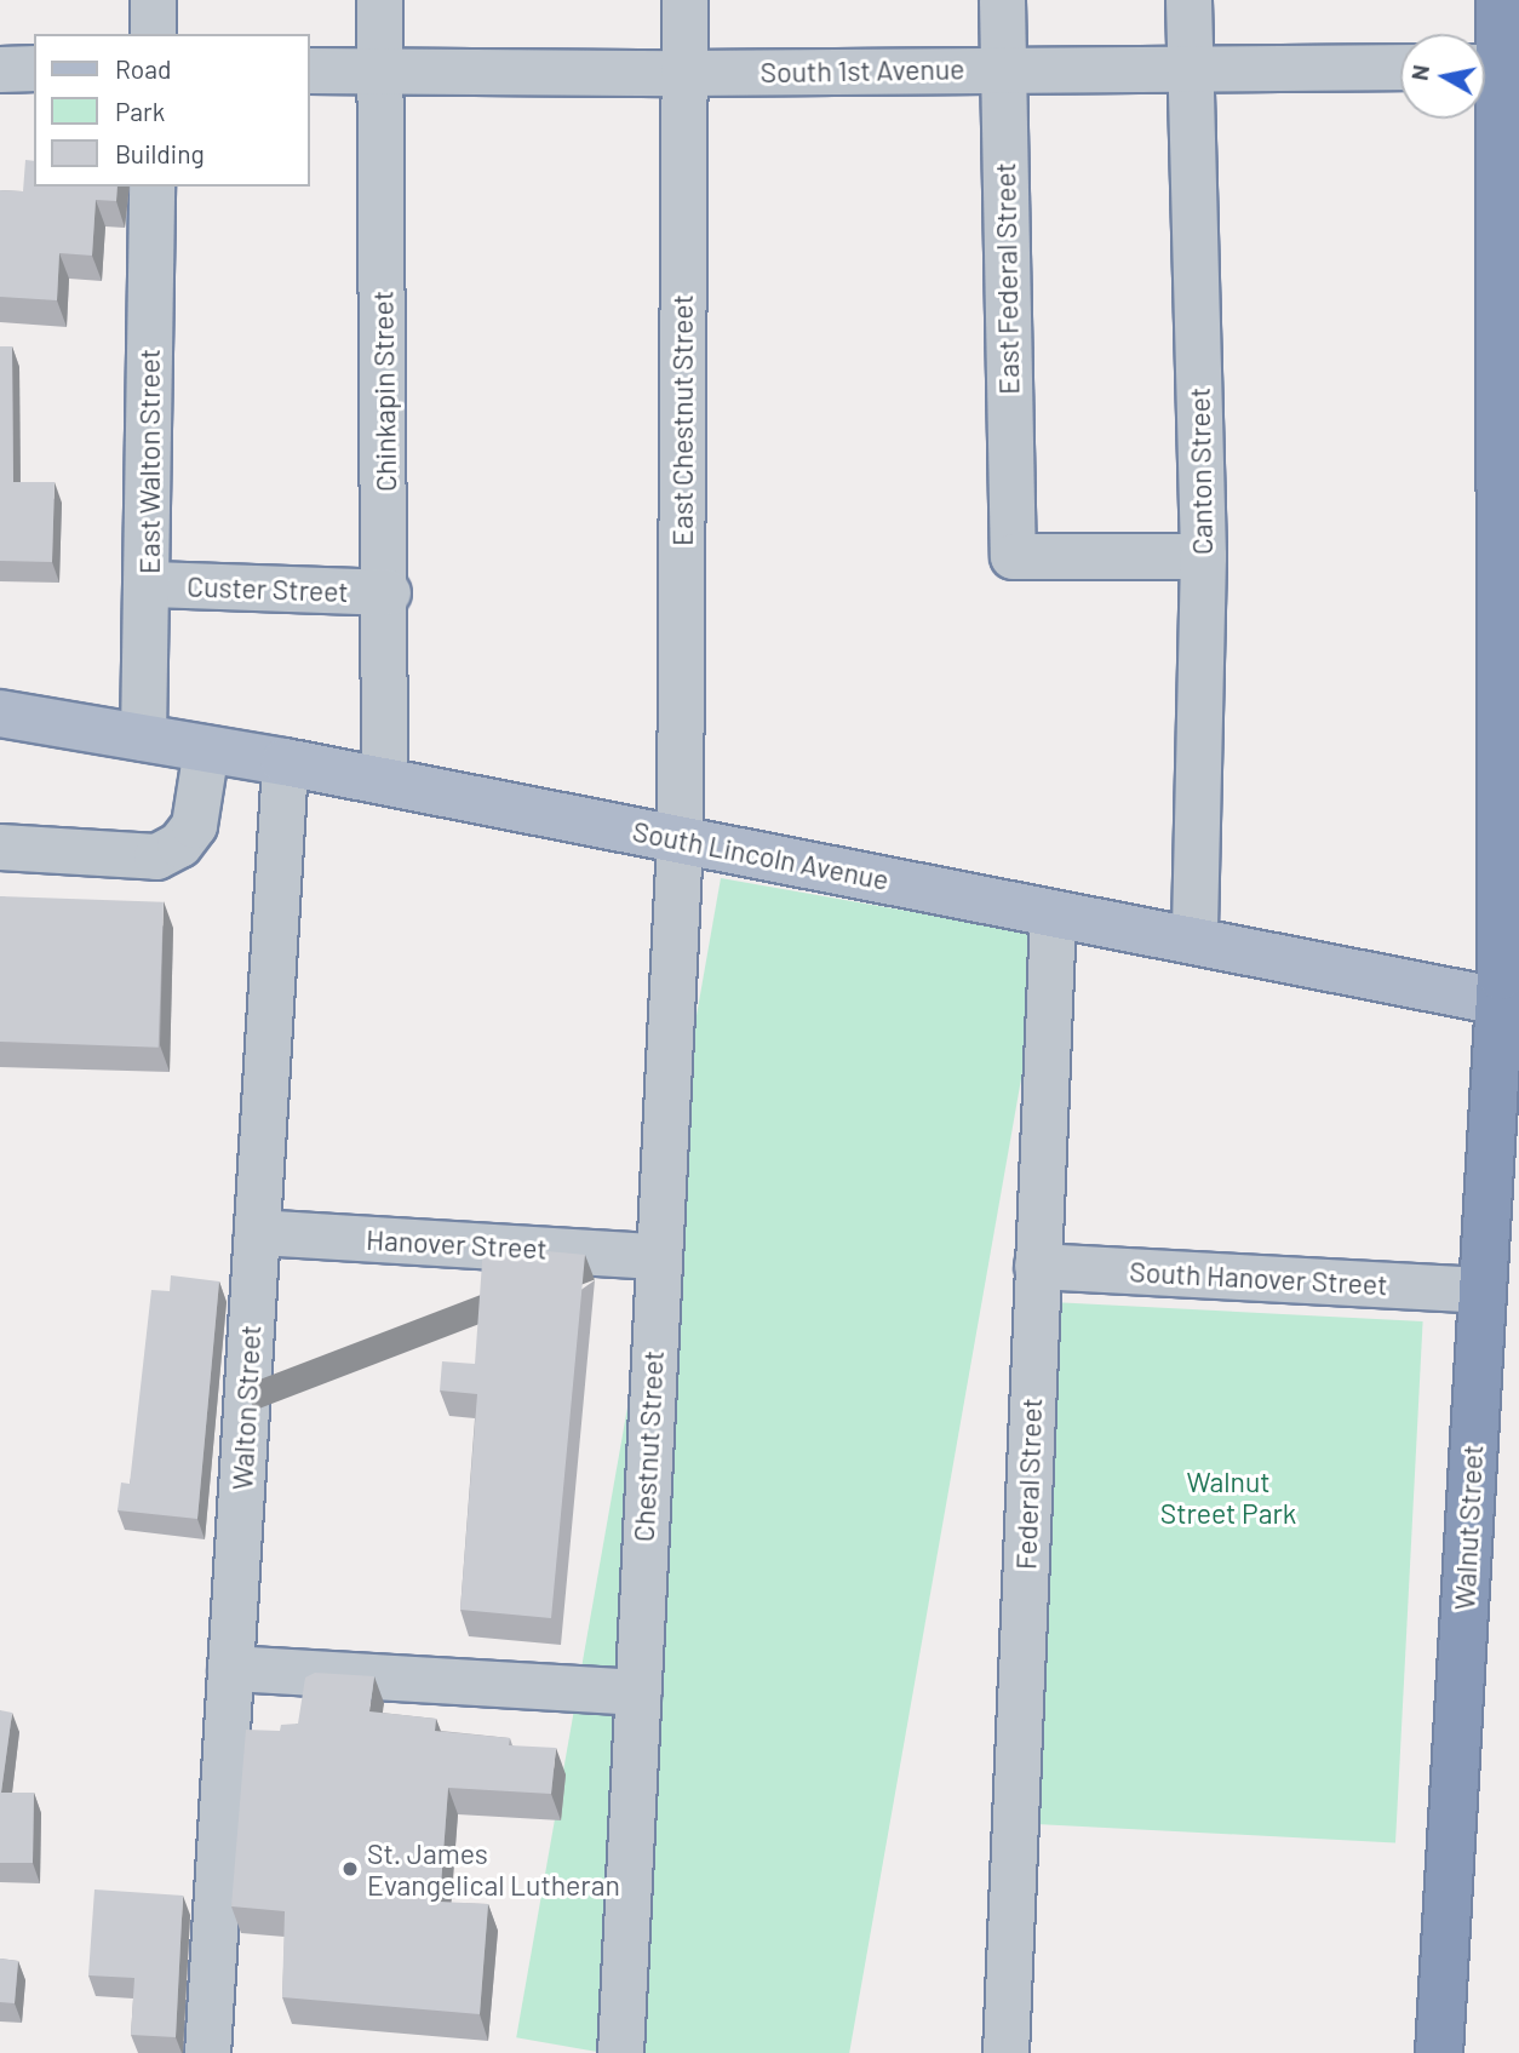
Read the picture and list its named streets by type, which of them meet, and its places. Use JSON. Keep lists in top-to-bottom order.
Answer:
{
  "streets": {
    "highway": ["Walnut Street"],
    "main road": ["South Lincoln Avenue"],
    "street": [
      "South 1st Avenue",
      "East Federal Street",
      "Chinkapin Street",
      "East Chestnut Street",
      "East Walton Street",
      "Canton Street",
      "Custer Street",
      "Hanover Street",
      "South Hanover Street",
      "Walton Street",
      "Chestnut Street",
      "Federal Street"
    ]
  },
  "crossings": [
    ["South 1st Avenue", "East Federal Street"],
    ["South 1st Avenue", "Chinkapin Street"],
    ["South 1st Avenue", "East Chestnut Street"],
    ["South 1st Avenue", "Canton Street"],
    ["East Federal Street", "Canton Street"],
    ["Chinkapin Street", "Custer Street"],
    ["Chinkapin Street", "South Lincoln Avenue"],
    ["East Chestnut Street", "South Lincoln Avenue"],
    ["East Chestnut Street", "Chestnut Street"],
    ["East Walton Street", "Custer Street"],
    ["East Walton Street", "South Lincoln Avenue"],
    ["Canton Street", "South Lincoln Avenue"],
    ["South Lincoln Avenue", "Walton Street"],
    ["South Lincoln Avenue", "Chestnut Street"],
    ["South Lincoln Avenue", "Federal Street"],
    ["South Lincoln Avenue", "Walnut Street"],
    ["Hanover Street", "Walton Street"],
    ["Hanover Street", "Chestnut Street"],
    ["South Hanover Street", "Federal Street"],
    ["South Hanover Street", "Walnut Street"]
  ],
  "parks": ["Walnut Street Park"],
  "places": ["St. James Evangelical Lutheran"],
  "legend": ["Road", "Park", "Building"],
  "north": "left"
}
